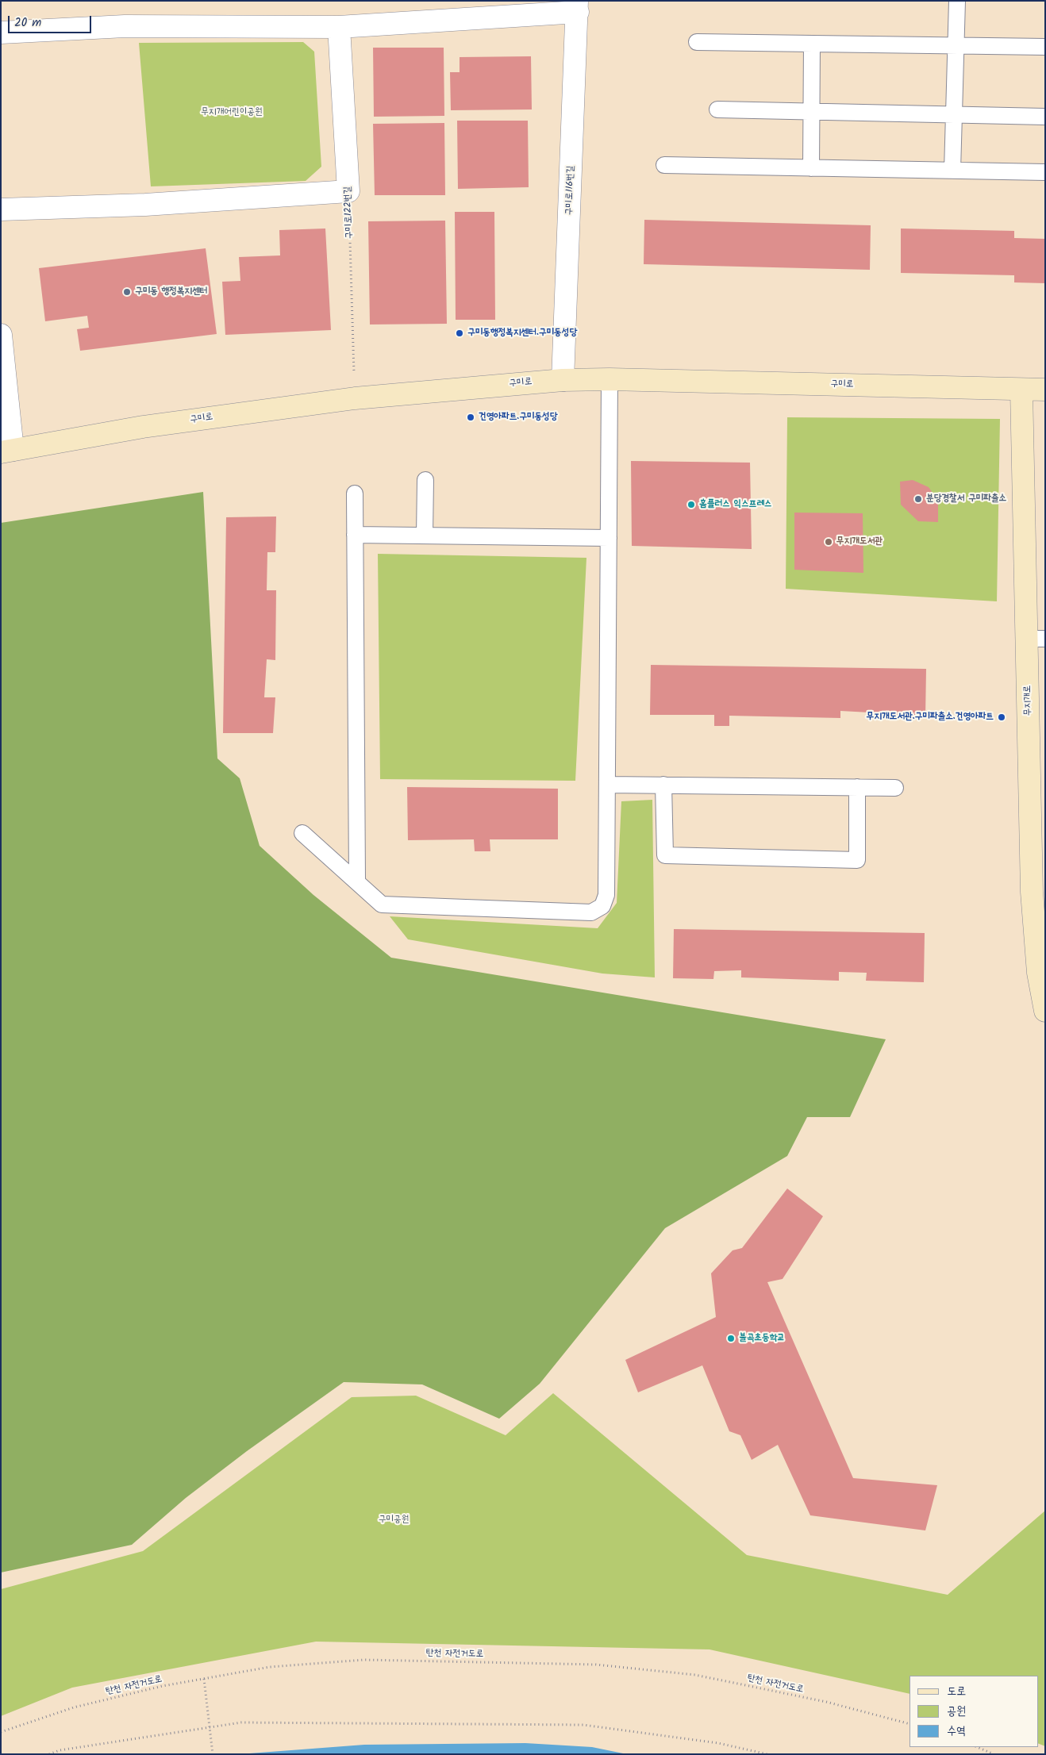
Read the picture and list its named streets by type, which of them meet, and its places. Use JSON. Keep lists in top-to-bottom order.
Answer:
{
  "streets": {
    "street": [
      "구미로116번길",
      "구미로122번길",
      "구미로",
      "무지개로"
    ],
    "path": ["탄천 자전거도로"]
  },
  "crossings": [
    ["구미로116번길", "구미로"],
    ["구미로122번길", "구미로"],
    ["구미로", "무지개로"]
  ],
  "parks": ["무지개어린이공원", "구미공원"],
  "places": [
    "구미동 행정복지센터",
    "구미동행정복지센터.구미동성당",
    "건영아파트.구미동성당",
    "분당경찰서 구미파출소",
    "홈플러스 익스프레스",
    "무지개도서관",
    "무지개도서관.구미파출소.건영아파트",
    "불곡초등학교"
  ],
  "legend": ["도로", "공원", "수역"],
  "scale_bar": "20 m"
}
